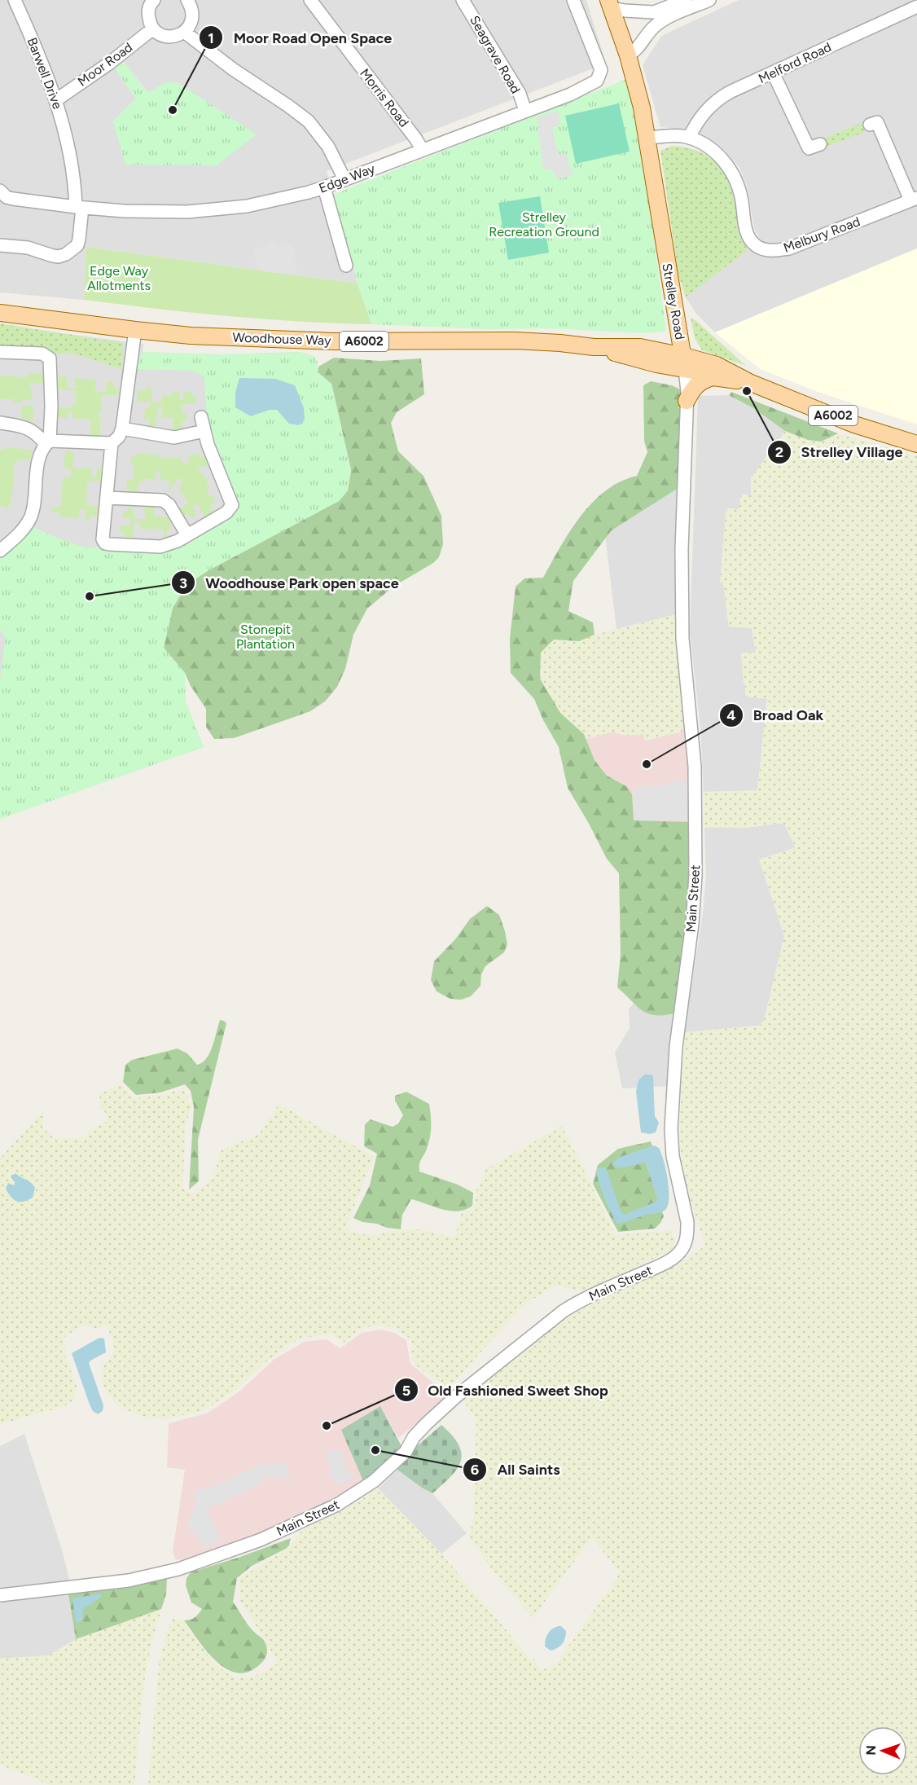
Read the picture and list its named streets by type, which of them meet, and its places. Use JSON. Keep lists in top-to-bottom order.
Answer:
{
  "streets": {
    "main road": ["Strelley Road", "Woodhouse Way", "A6002"],
    "street": [
      "Seagrave Road",
      "Melford Road",
      "Moor Road",
      "Barwell Drive",
      "Morris Road",
      "Edge Way",
      "Melbury Road",
      "Main Street"
    ]
  },
  "crossings": [
    ["Seagrave Road", "Edge Way"],
    ["Melford Road", "Melbury Road"],
    ["Moor Road", "Barwell Drive"],
    ["Barwell Drive", "Edge Way"],
    ["Morris Road", "Edge Way"],
    ["Melbury Road", "Strelley Road"],
    ["Strelley Road", "Woodhouse Way"],
    ["Strelley Road", "A6002"],
    ["Strelley Road", "Main Street"],
    ["Woodhouse Way", "A6002"]
  ],
  "parks": ["Strelley Recreation Ground", "Edge Way Allotments", "Stonepit Plantation"],
  "places": [
    "Moor Road Open Space",
    "Strelley Village",
    "Woodhouse Park open space",
    "Broad Oak",
    "Old Fashioned Sweet Shop",
    "All Saints"
  ],
  "north": "left"
}
